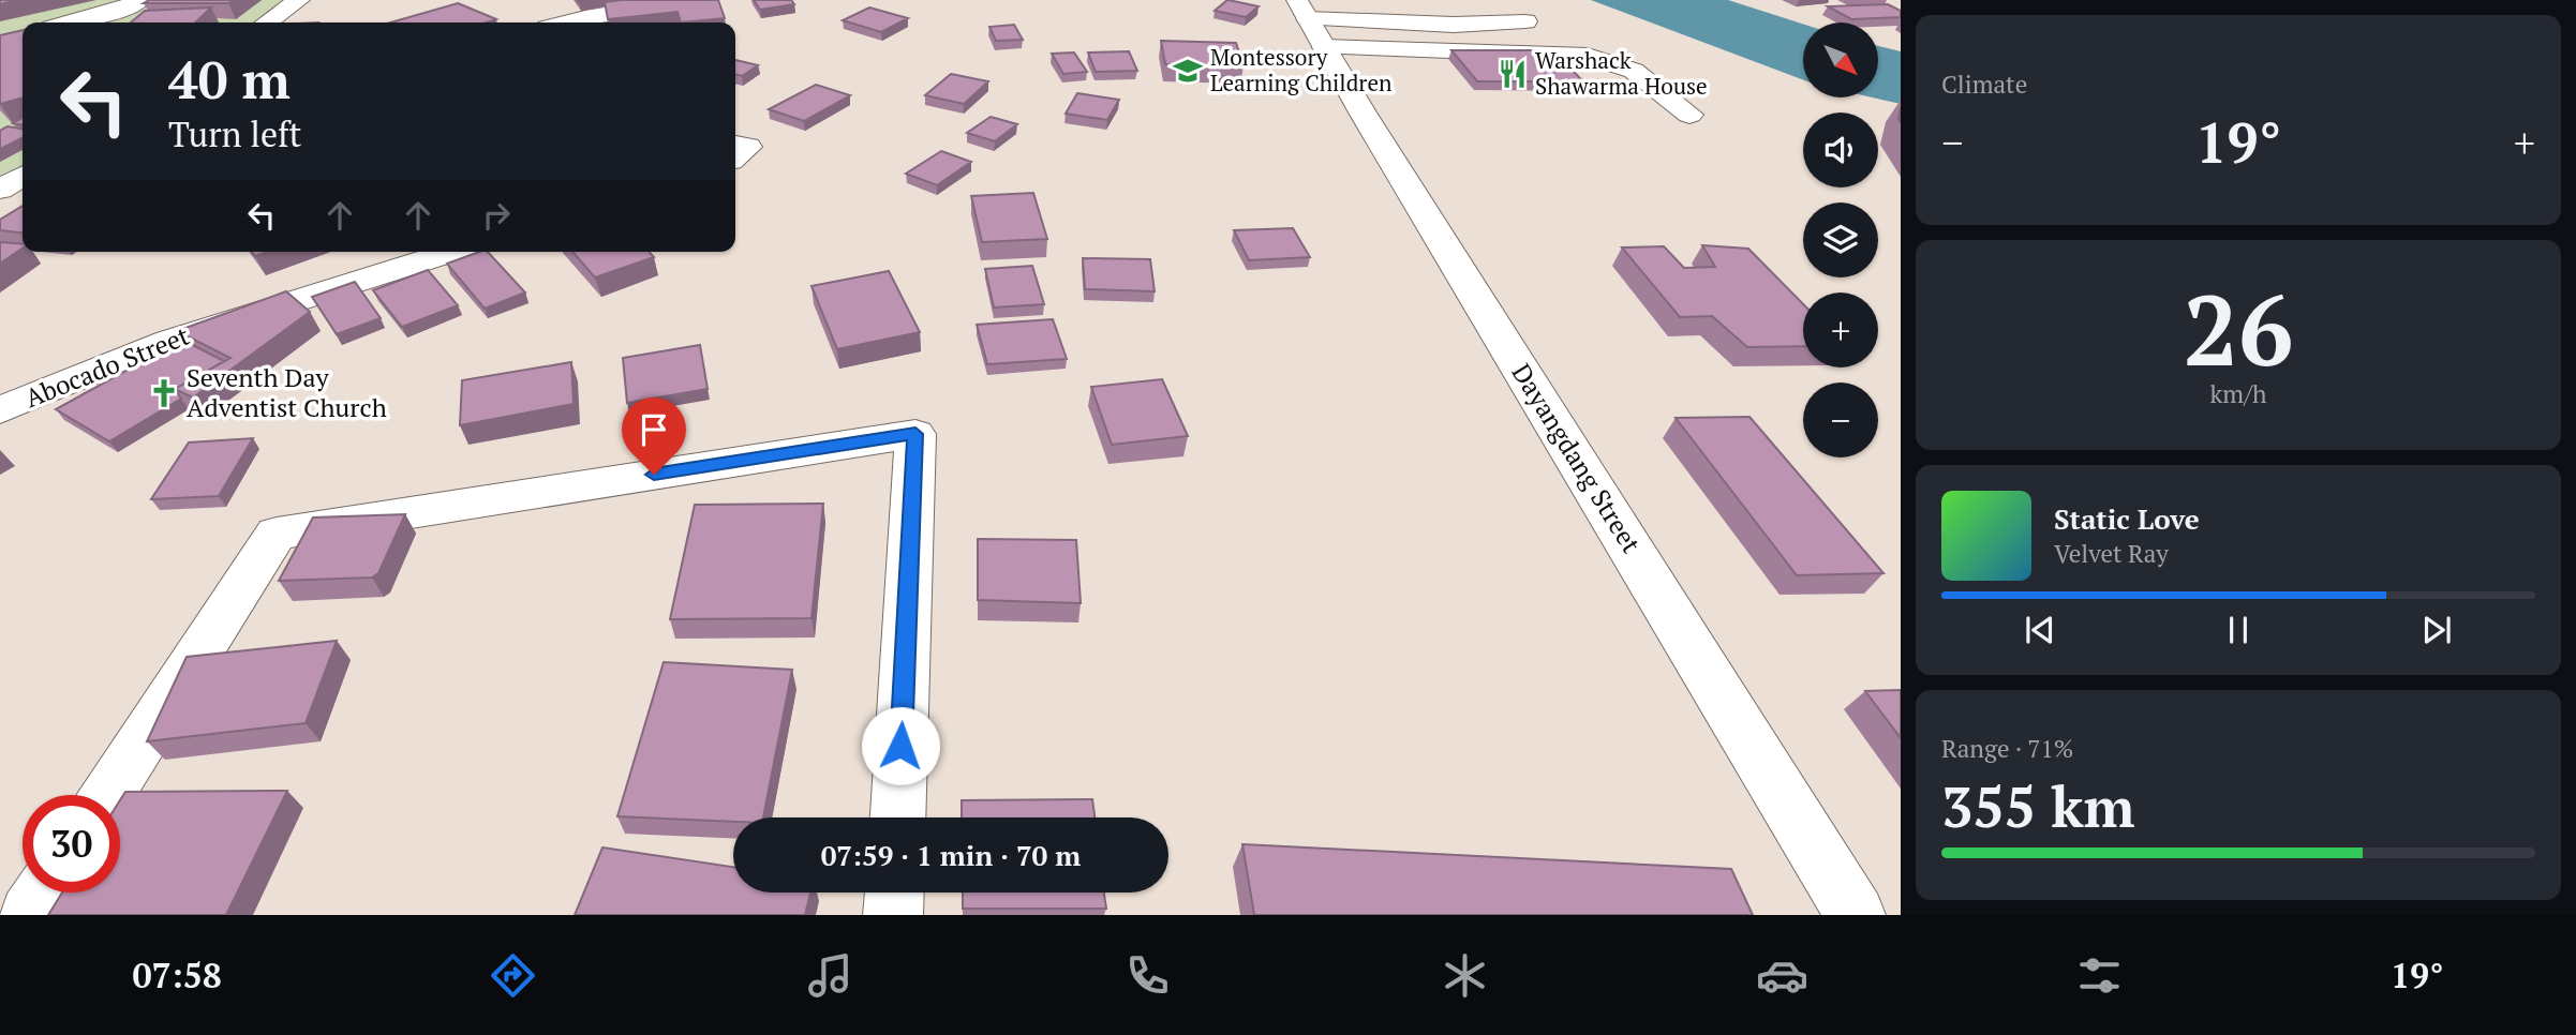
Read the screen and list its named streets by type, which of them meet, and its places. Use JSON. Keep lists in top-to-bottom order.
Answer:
{
  "streets": {
    "street": ["Abocado Street", "Dayangdang Street"]
  },
  "places": {
    "school or university": ["Montessory Learning Children"],
    "restaurant": ["Warshack Shawarma House"],
    "church": ["Seventh Day Adventist Church"]
  },
  "north": "bottom right",
  "page": {
    "tile": [
      "Climate",
      ["26", "km/h"],
      ["Range · 71%", "355 km"]
    ],
    "map_buttons": ["+", "−"],
    "turn": ["40 m", "Turn left"],
    "heat": ["−", "19°", "+"],
    "song": ["Static Love", "Velvet Ray"],
    "limit": "30",
    "trip": "07:59 · 1 min · 70 m",
    "tabs": ["07:58", "19°"]
  }
}
